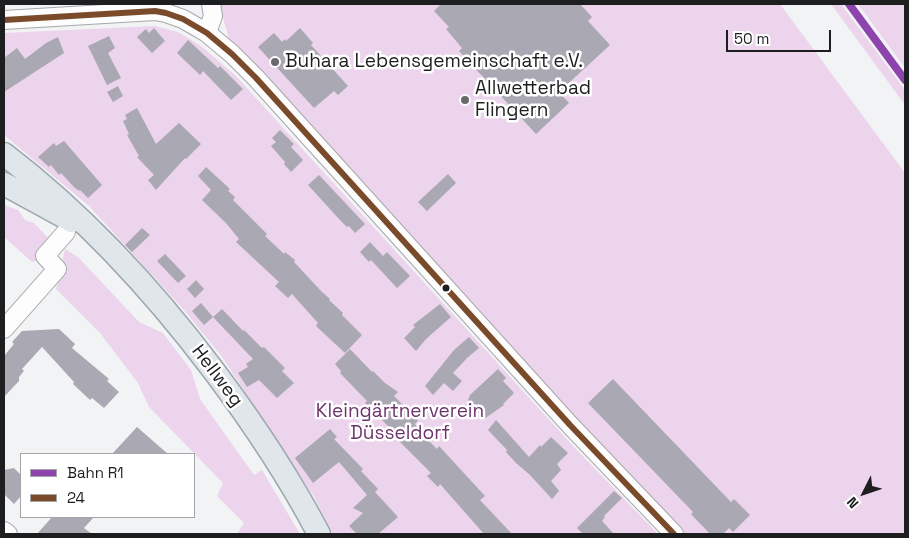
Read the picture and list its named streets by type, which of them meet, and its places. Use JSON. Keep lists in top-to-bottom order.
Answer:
{
  "streets": {
    "main road": ["Hellweg"]
  },
  "parks": ["Kleingärtnerverein Düsseldorf"],
  "places": ["Buhara Lebensgemeinschaft e.V.", "Allwetterbad Flingern"],
  "lines": ["rail line R1", "transit line 24"],
  "legend": ["Bahn R1", "24"],
  "scale_bar": "50 m",
  "north": "bottom left"
}
